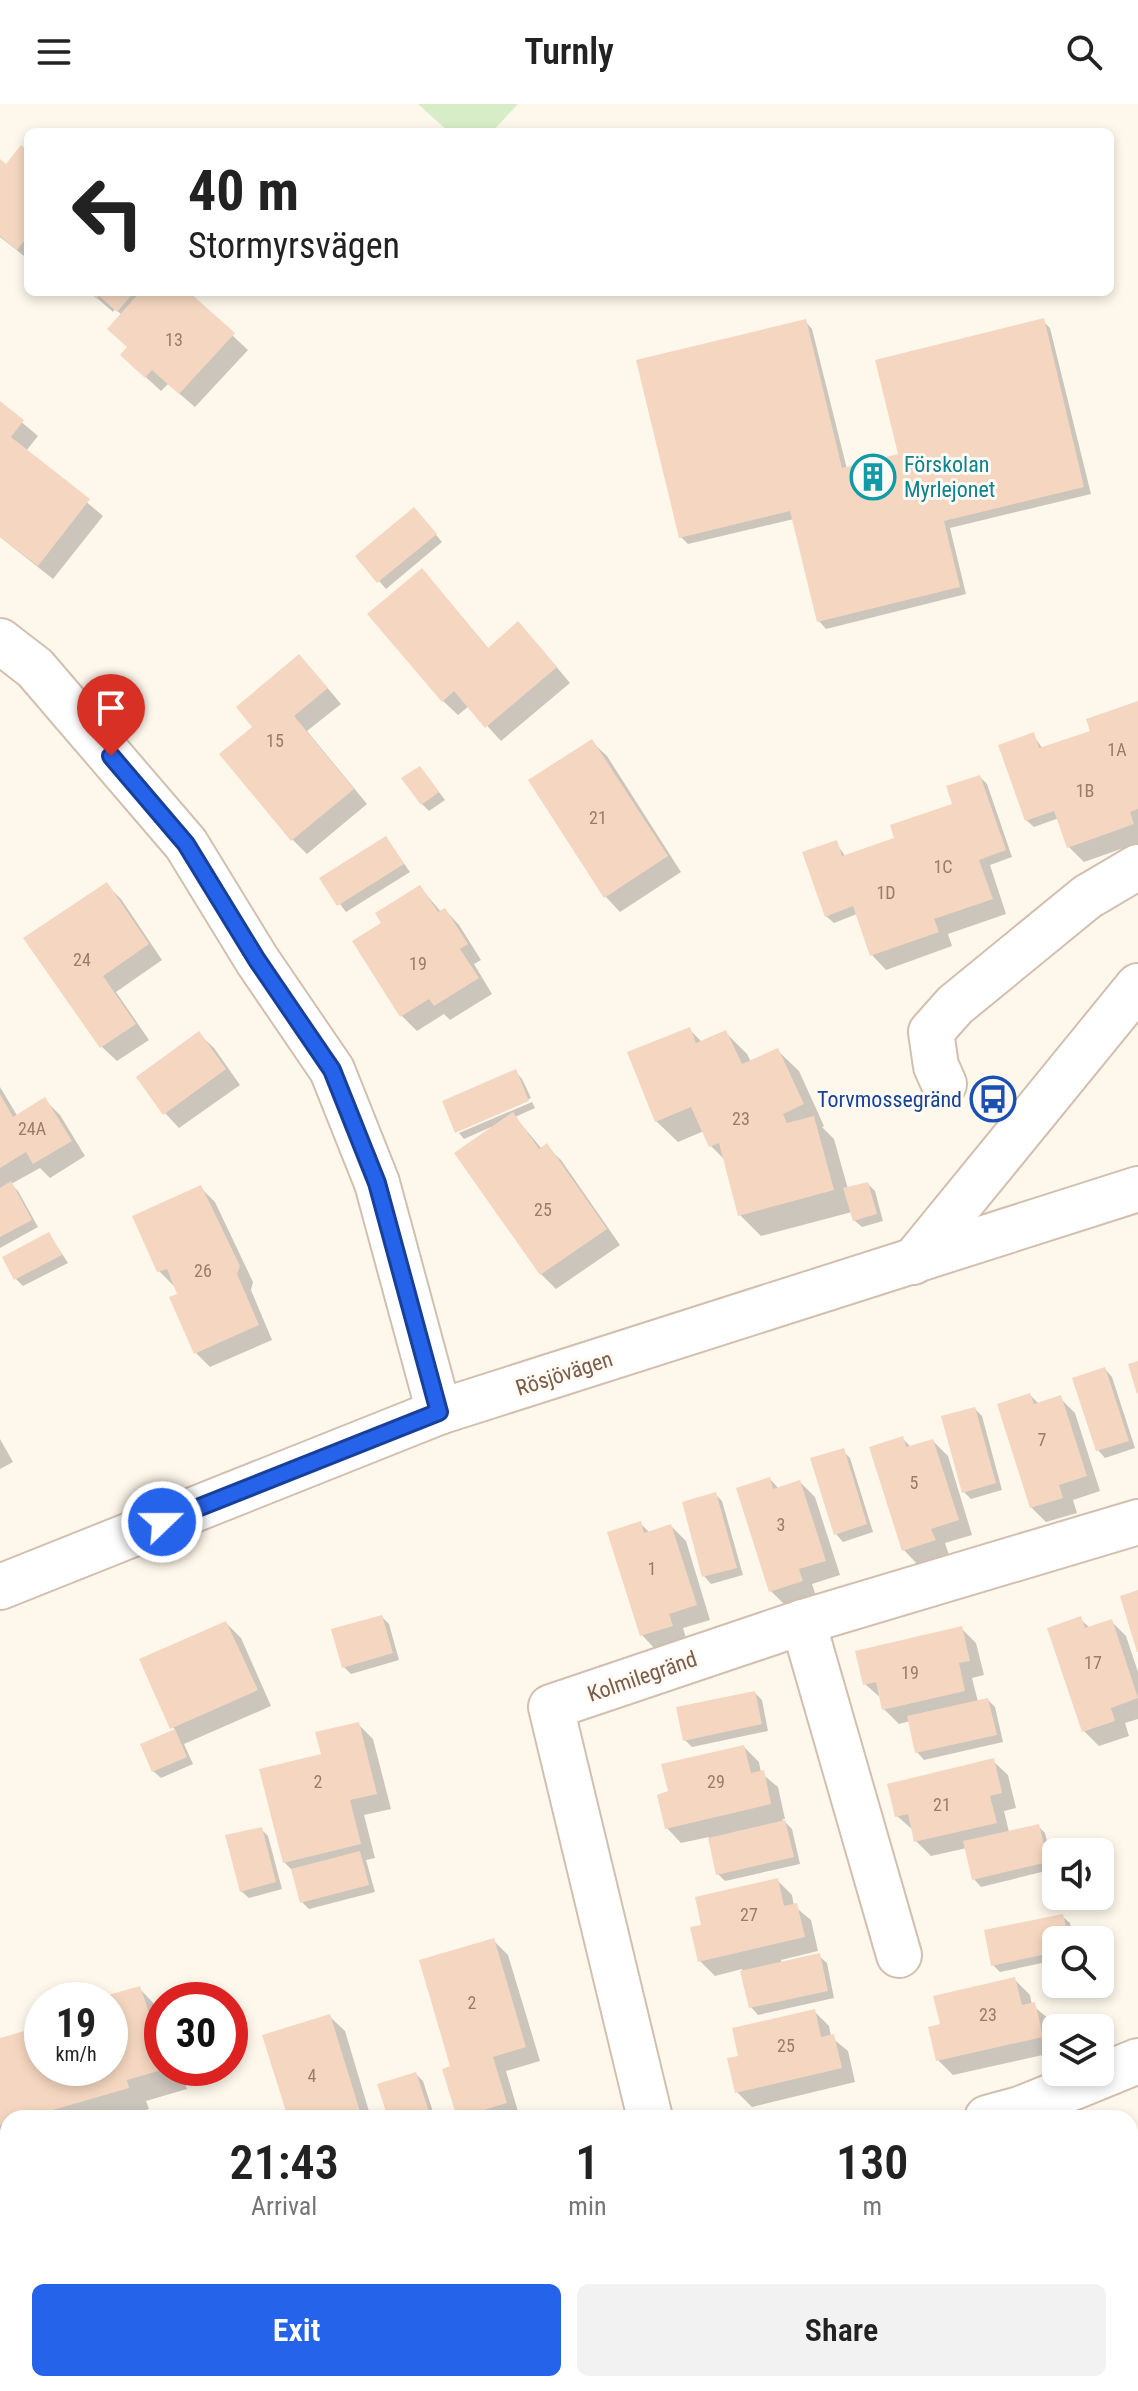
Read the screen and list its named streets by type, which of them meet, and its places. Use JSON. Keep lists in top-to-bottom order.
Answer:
{
  "streets": {
    "street": ["Rösjövägen", "Kolmilegränd"]
  },
  "places": {
    "building": ["Förskolan Myrlejonet"],
    "bus stop": ["Torvmossegränd"]
  },
  "house_numbers": [
    "13",
    "15",
    "1A",
    "1B",
    "21",
    "1C",
    "1D",
    "24",
    "19",
    "23",
    "24A",
    "25",
    "26",
    "7",
    "5",
    "3",
    "1",
    "17",
    "19",
    "2",
    "29",
    "21",
    "27",
    "2",
    "23",
    "25",
    "4"
  ],
  "page": {
    "header": "Turnly",
    "turn": ["40 m", "Stormyrsvägen"],
    "speed": "19 km/h",
    "limit": "30",
    "eta": [
      "21:43",
      "Arrival",
      "1",
      "min",
      "130",
      "m"
    ],
    "buttons": ["Exit", "Share"]
  }
}
